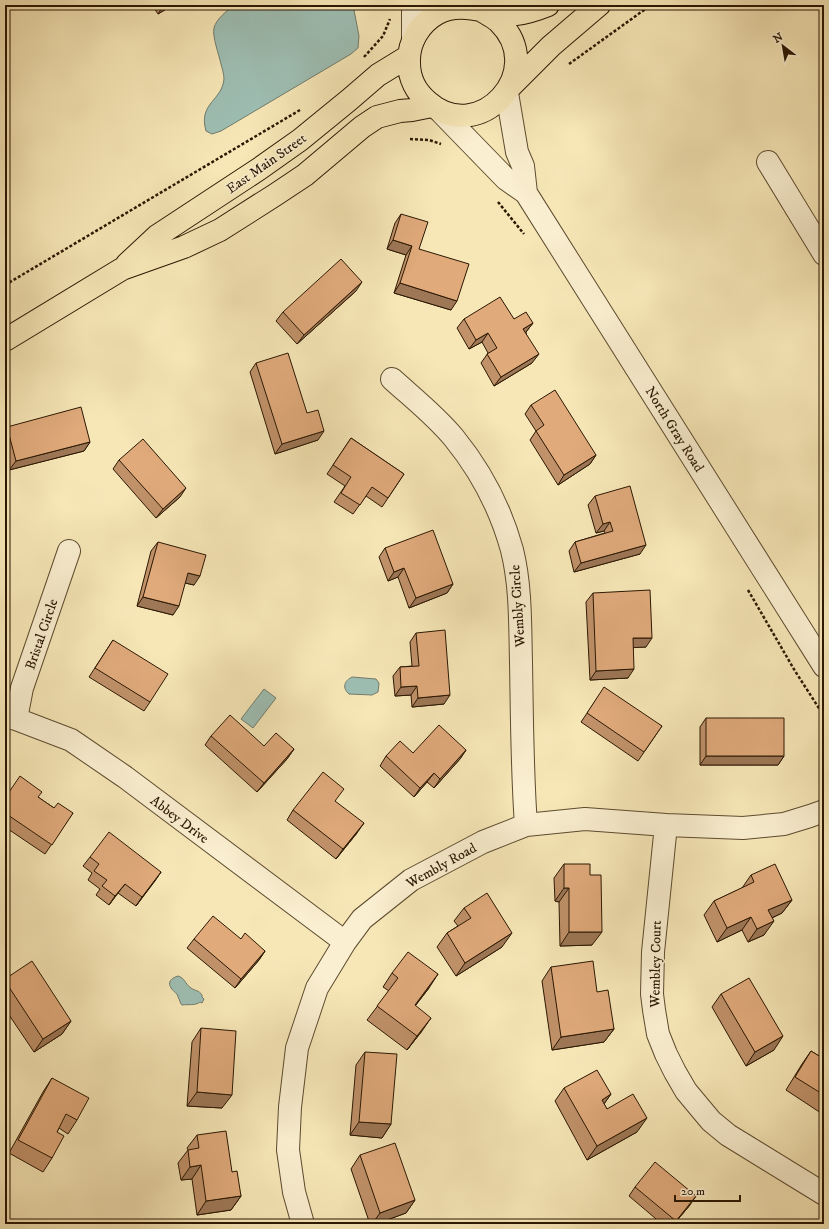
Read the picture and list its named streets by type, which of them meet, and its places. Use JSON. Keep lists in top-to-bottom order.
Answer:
{
  "streets": {
    "main road": ["East Main Street"],
    "street": [
      "North Gray Road",
      "Wembly Circle",
      "Bristal Circle",
      "Abbey Drive",
      "Wembly Road",
      "Wembley Court"
    ]
  },
  "crossings": [
    ["East Main Street", "North Gray Road"],
    ["Wembly Circle", "Wembly Road"],
    ["Bristal Circle", "Abbey Drive"],
    ["Abbey Drive", "Wembly Road"],
    ["Wembly Road", "Wembley Court"]
  ],
  "scale_bar": "20 m",
  "north": "top left"
}
